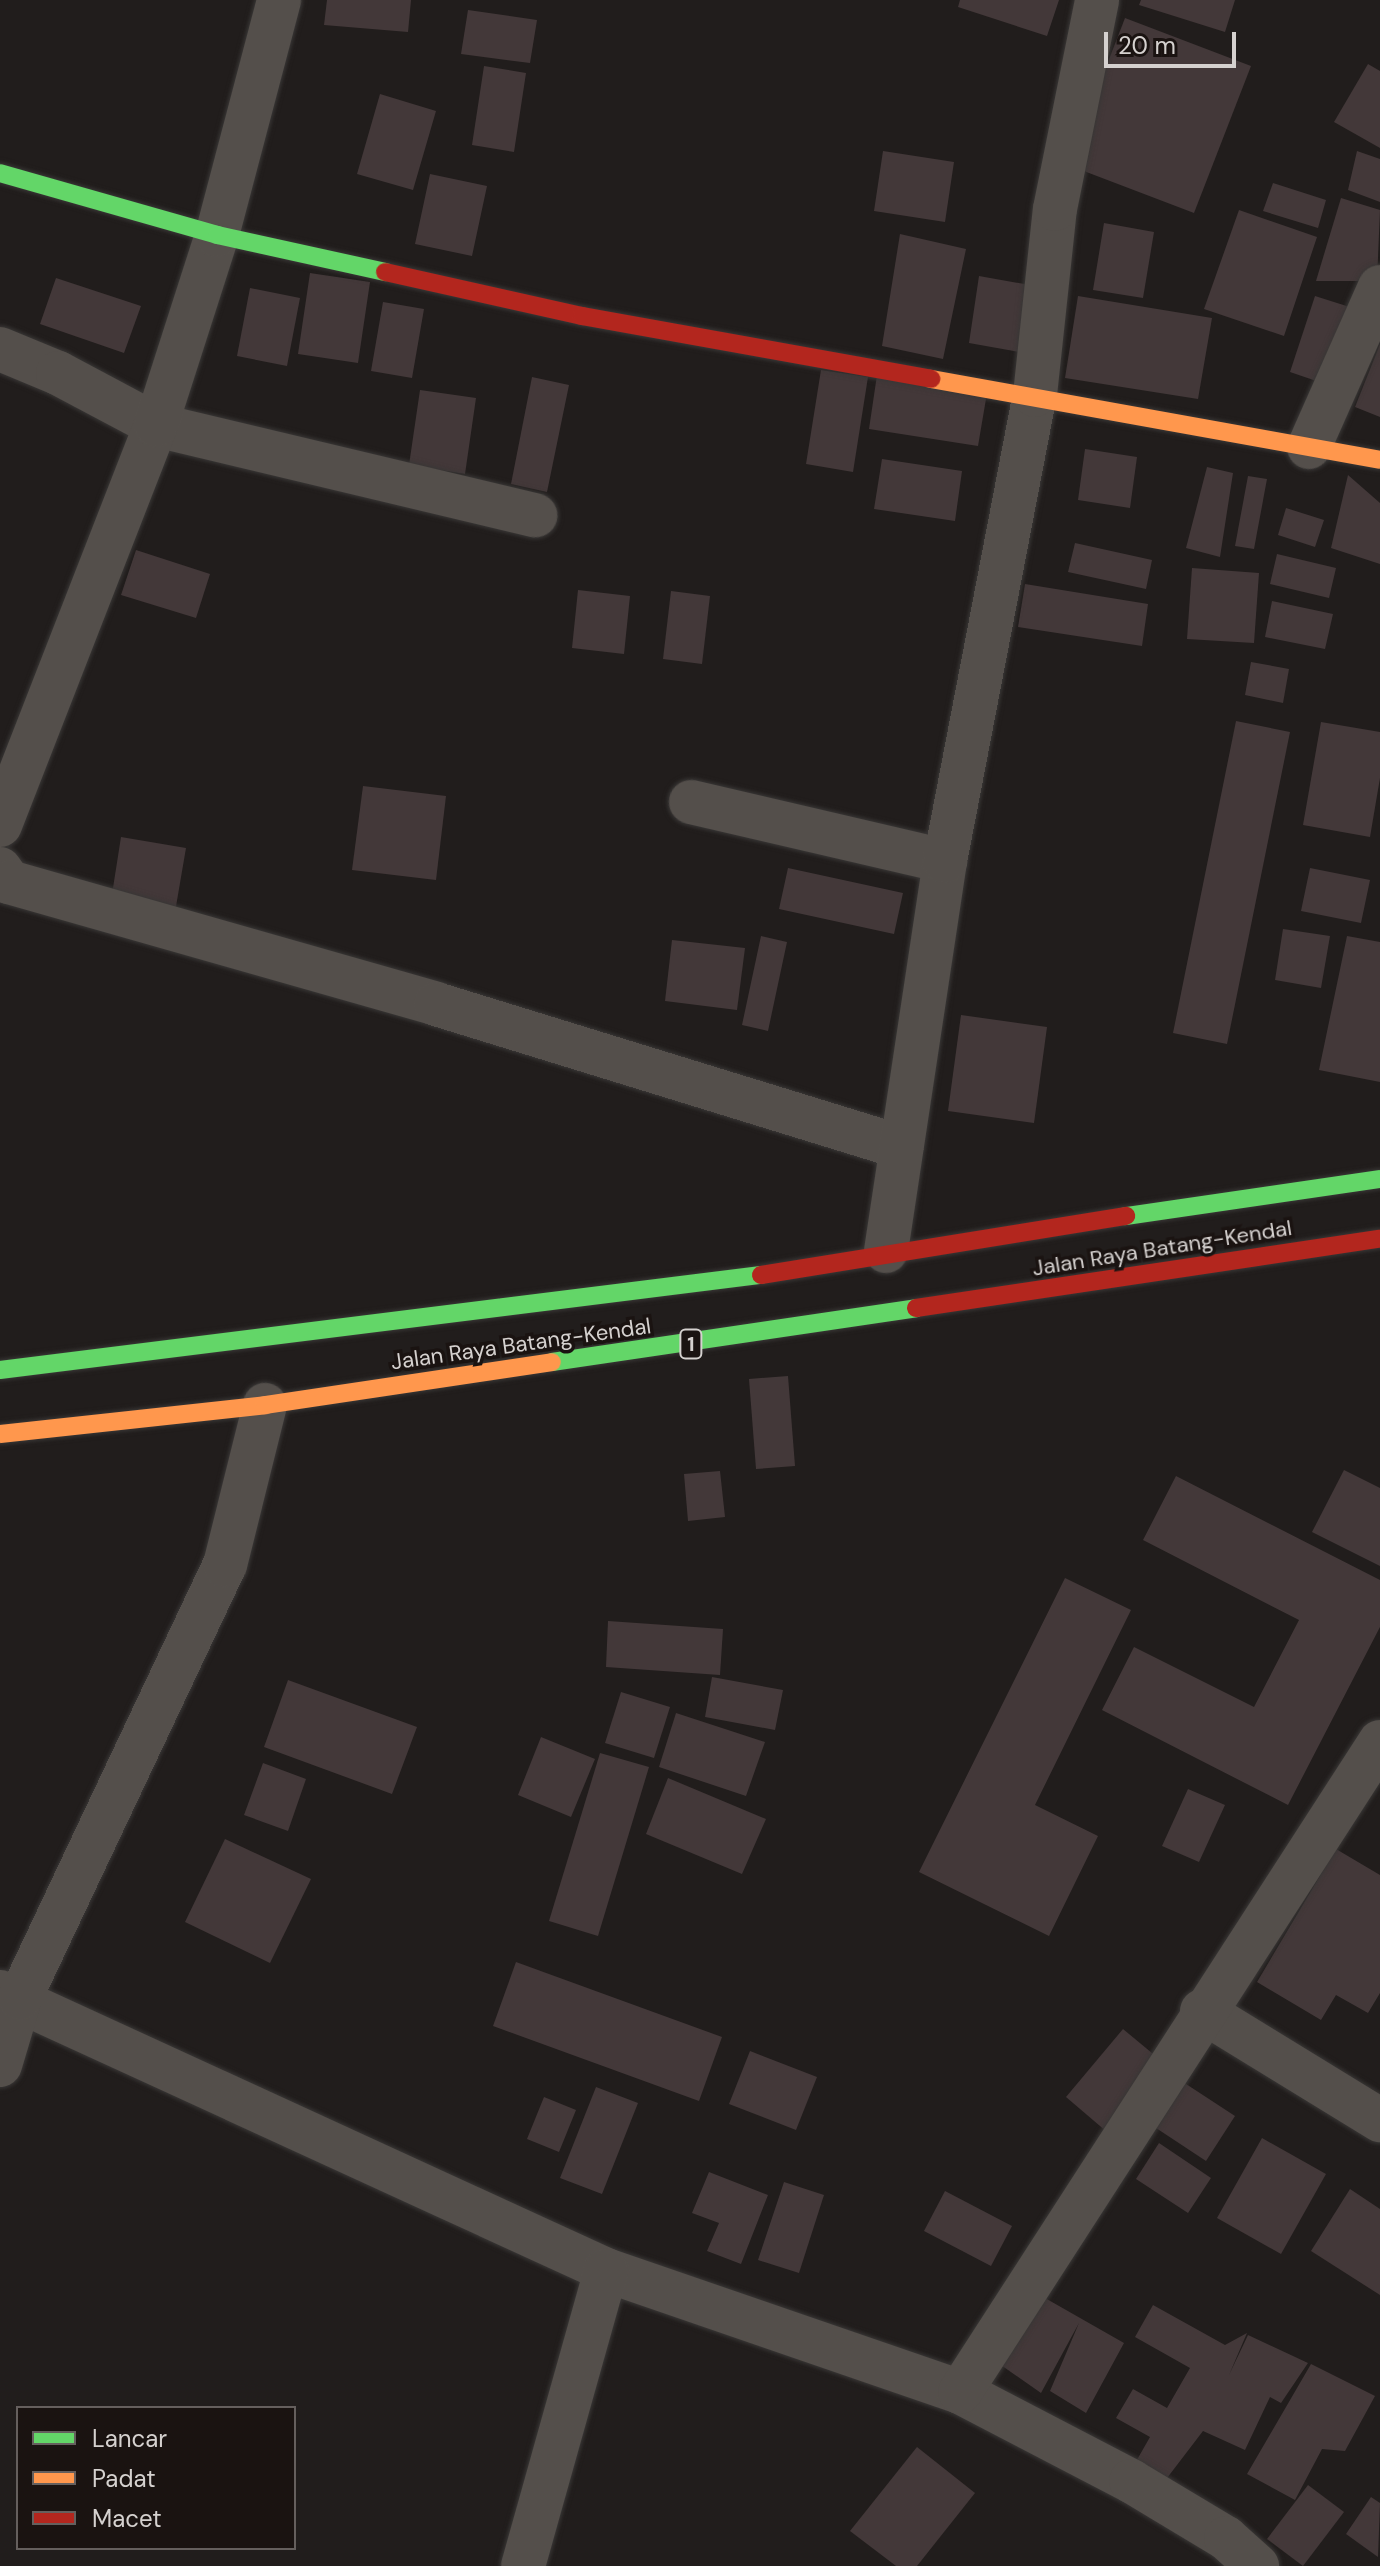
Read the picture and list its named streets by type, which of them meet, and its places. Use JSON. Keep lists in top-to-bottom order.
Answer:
{
  "streets": {
    "main road": ["Jalan Raya Batang-Kendal", "1"]
  },
  "legend": ["Lancar", "Padat", "Macet"],
  "scale_bar": "20 m"
}
